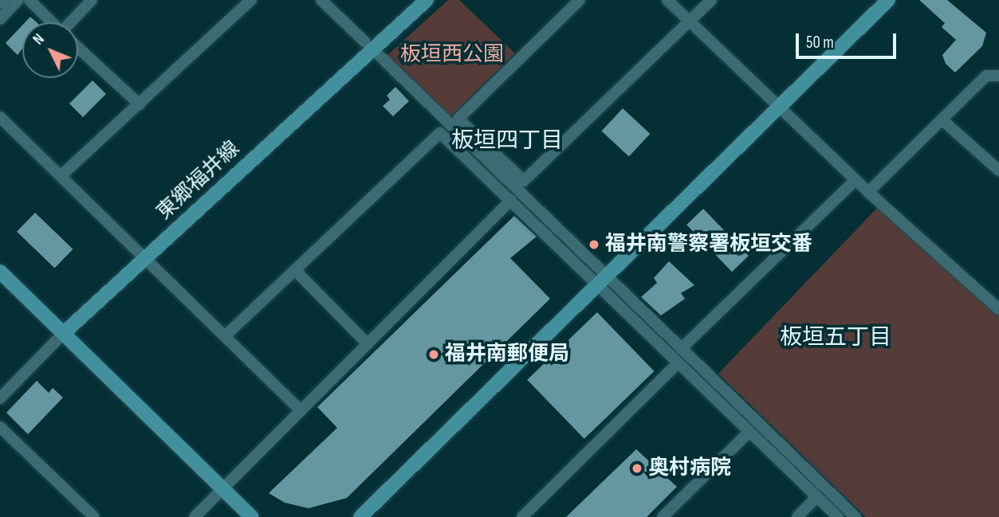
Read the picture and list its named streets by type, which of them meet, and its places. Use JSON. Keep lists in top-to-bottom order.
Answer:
{
  "streets": {
    "street": ["東郷福井線"]
  },
  "districts": ["板垣四丁目", "板垣五丁目"],
  "parks": ["板垣西公園"],
  "places": ["福井南警察署板垣交番", "福井南郵便局", "奥村病院"],
  "scale_bar": "50 m",
  "north": "top left"
}
